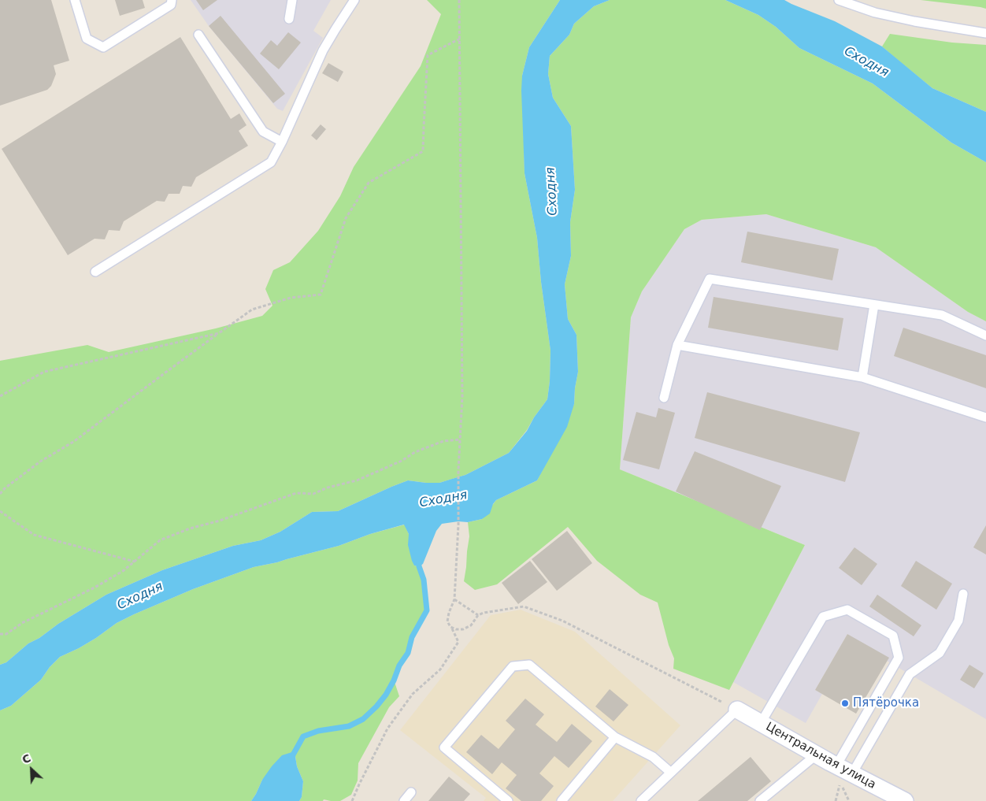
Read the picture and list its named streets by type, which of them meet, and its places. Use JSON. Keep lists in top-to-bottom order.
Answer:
{
  "streets": {
    "street": ["Центральная улица"]
  },
  "water": ["Сходня"],
  "places": ["Пятёрочка"],
  "north": "top left"
}
